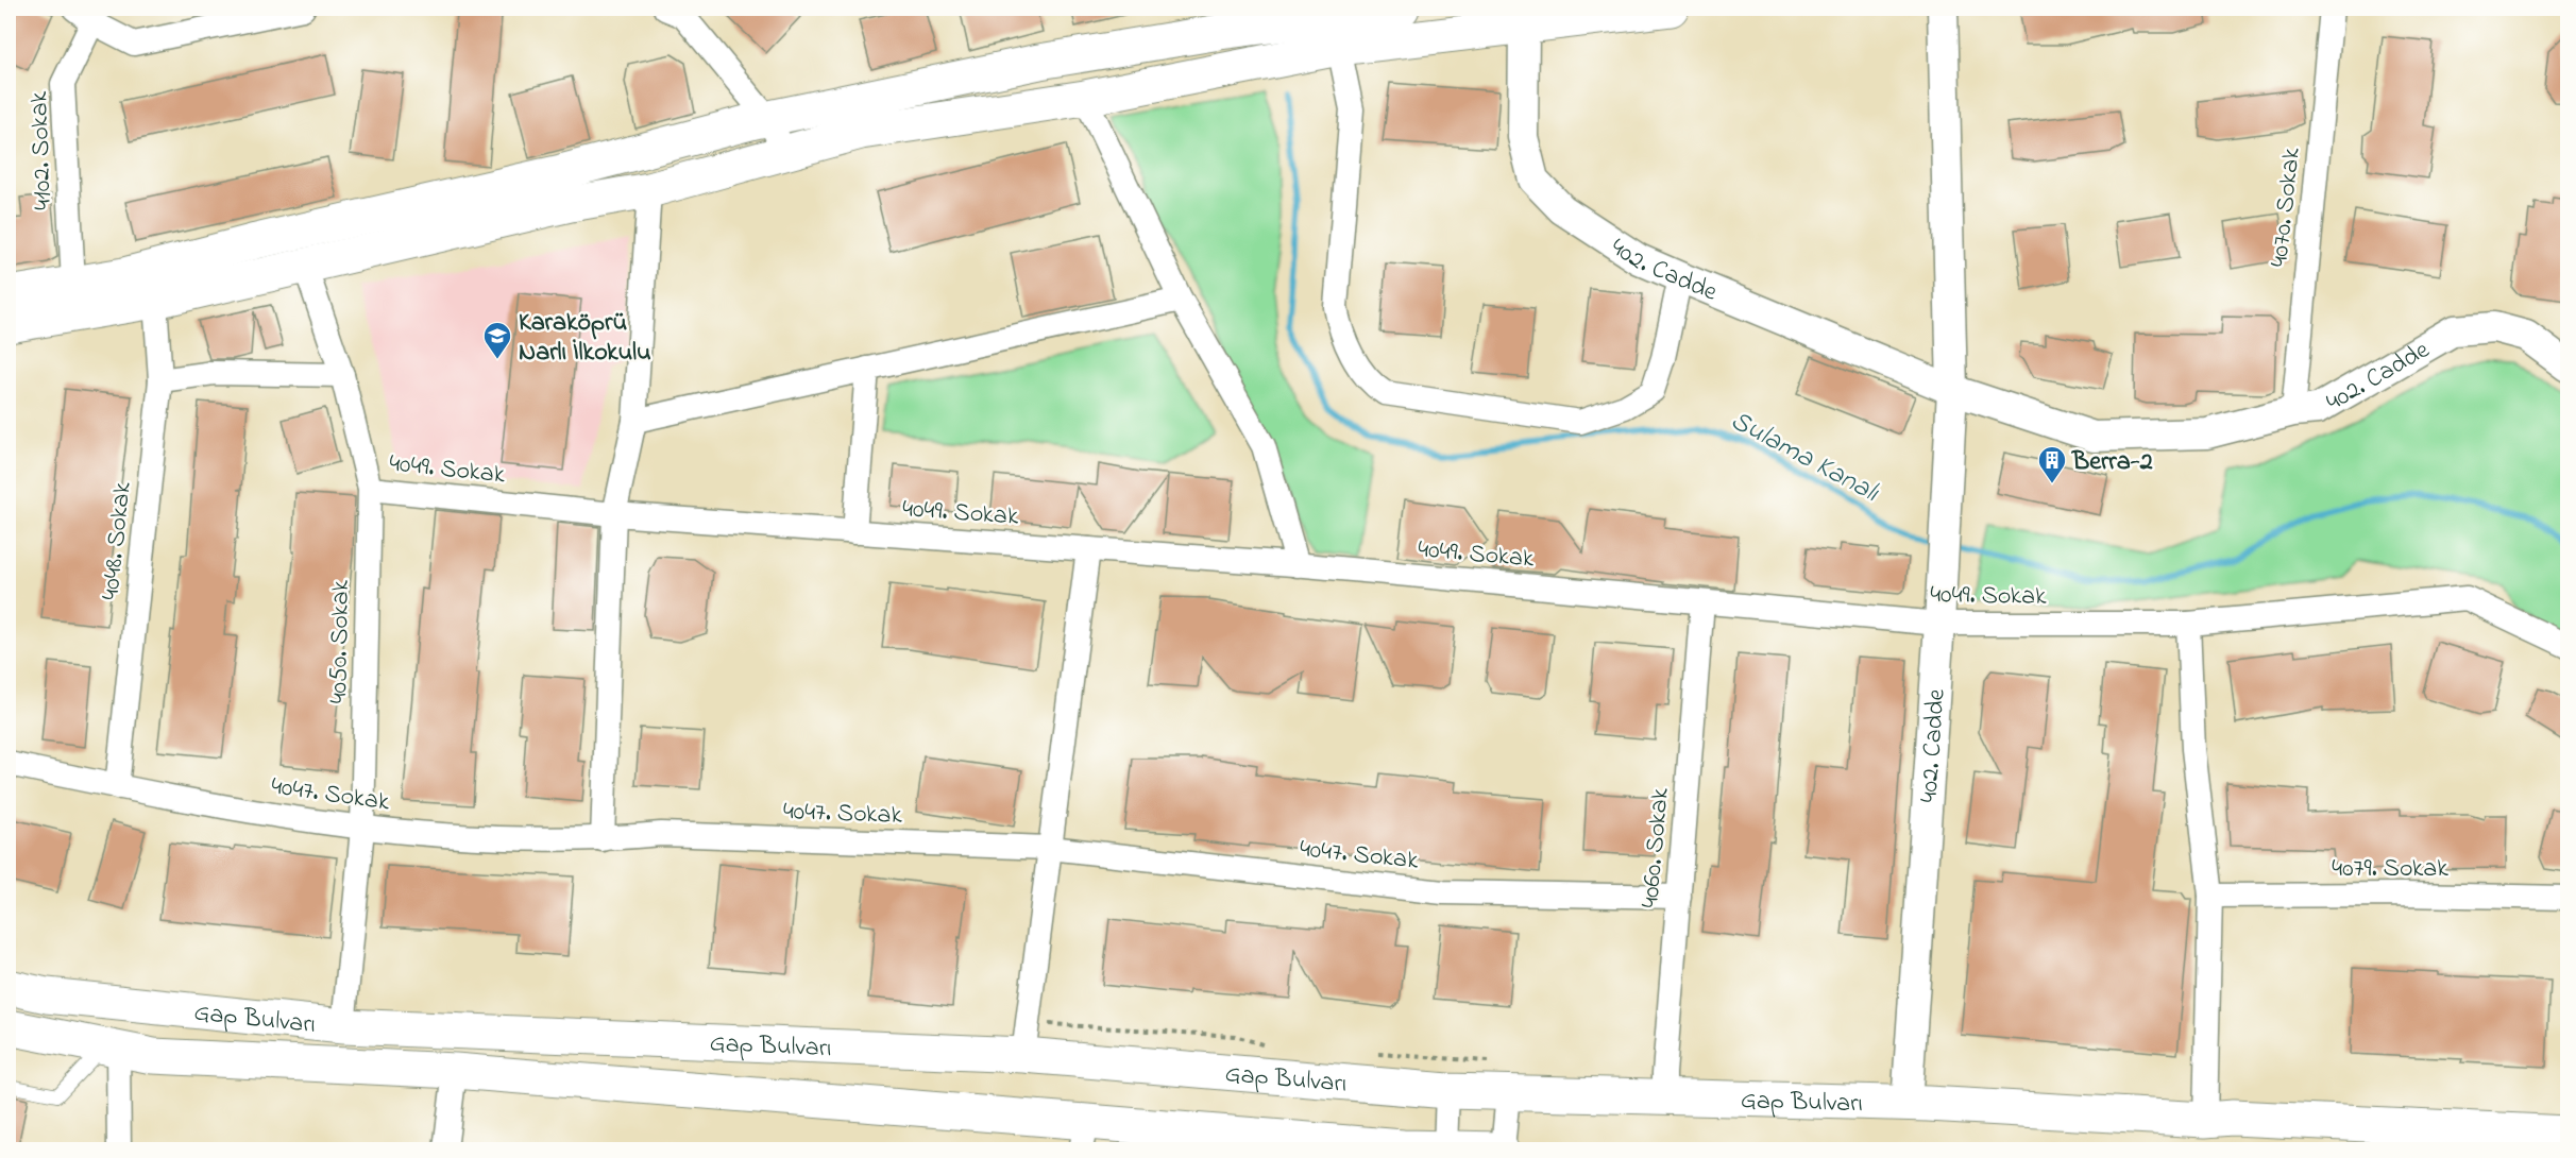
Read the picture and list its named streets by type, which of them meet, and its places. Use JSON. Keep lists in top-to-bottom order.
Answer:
{
  "streets": {
    "main road": ["Gap Bulvarı"],
    "street": [
      "4102. Sokak",
      "4070. Sokak",
      "402. Cadde",
      "4049. Sokak",
      "4048. Sokak",
      "4050. Sokak",
      "4047. Sokak",
      "4060. Sokak",
      "4079. Sokak"
    ]
  },
  "crossings": [
    ["4070. Sokak", "402. Cadde"],
    ["402. Cadde", "4049. Sokak"],
    ["402. Cadde", "Gap Bulvarı"],
    ["4049. Sokak", "4050. Sokak"],
    ["4049. Sokak", "4060. Sokak"],
    ["4048. Sokak", "4047. Sokak"],
    ["4050. Sokak", "4047. Sokak"],
    ["4050. Sokak", "Gap Bulvarı"],
    ["4047. Sokak", "4060. Sokak"],
    ["4060. Sokak", "Gap Bulvarı"]
  ],
  "water": ["Sulama Kanalı"],
  "places": {
    "school or university": ["Karaköprü Narlı İlkokulu"],
    "building": ["Berra-2"]
  }
}
